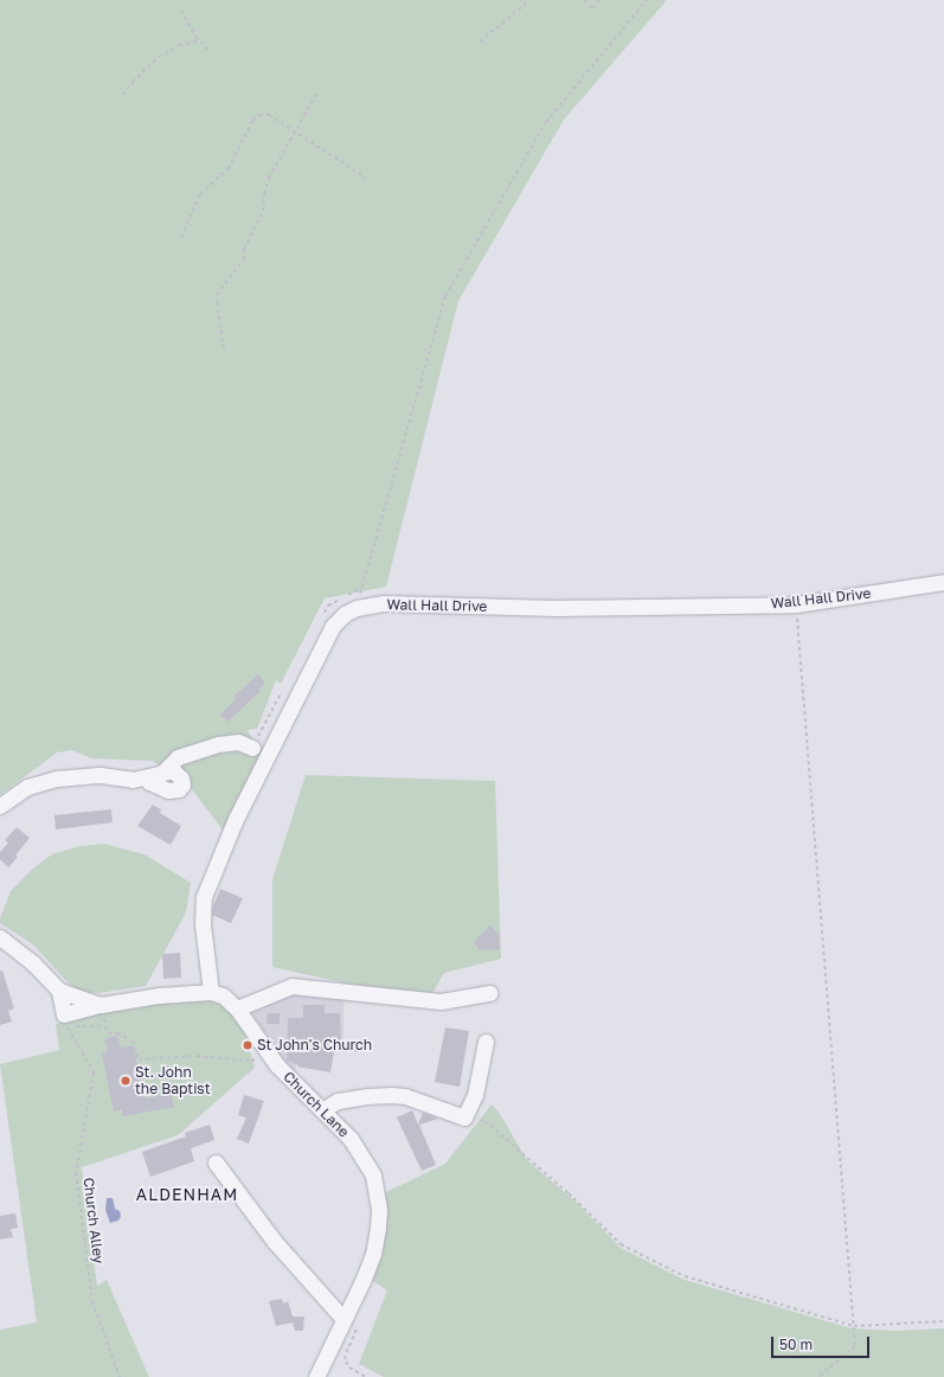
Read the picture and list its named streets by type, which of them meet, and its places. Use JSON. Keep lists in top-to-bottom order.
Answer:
{
  "streets": {
    "street": ["Wall Hall Drive", "Church Lane"],
    "path": ["Church Alley"]
  },
  "crossings": [
    ["Wall Hall Drive", "Church Lane"]
  ],
  "districts": ["ALDENHAM"],
  "places": ["St John's Church", "St. John the Baptist"],
  "scale_bar": "50 m"
}
